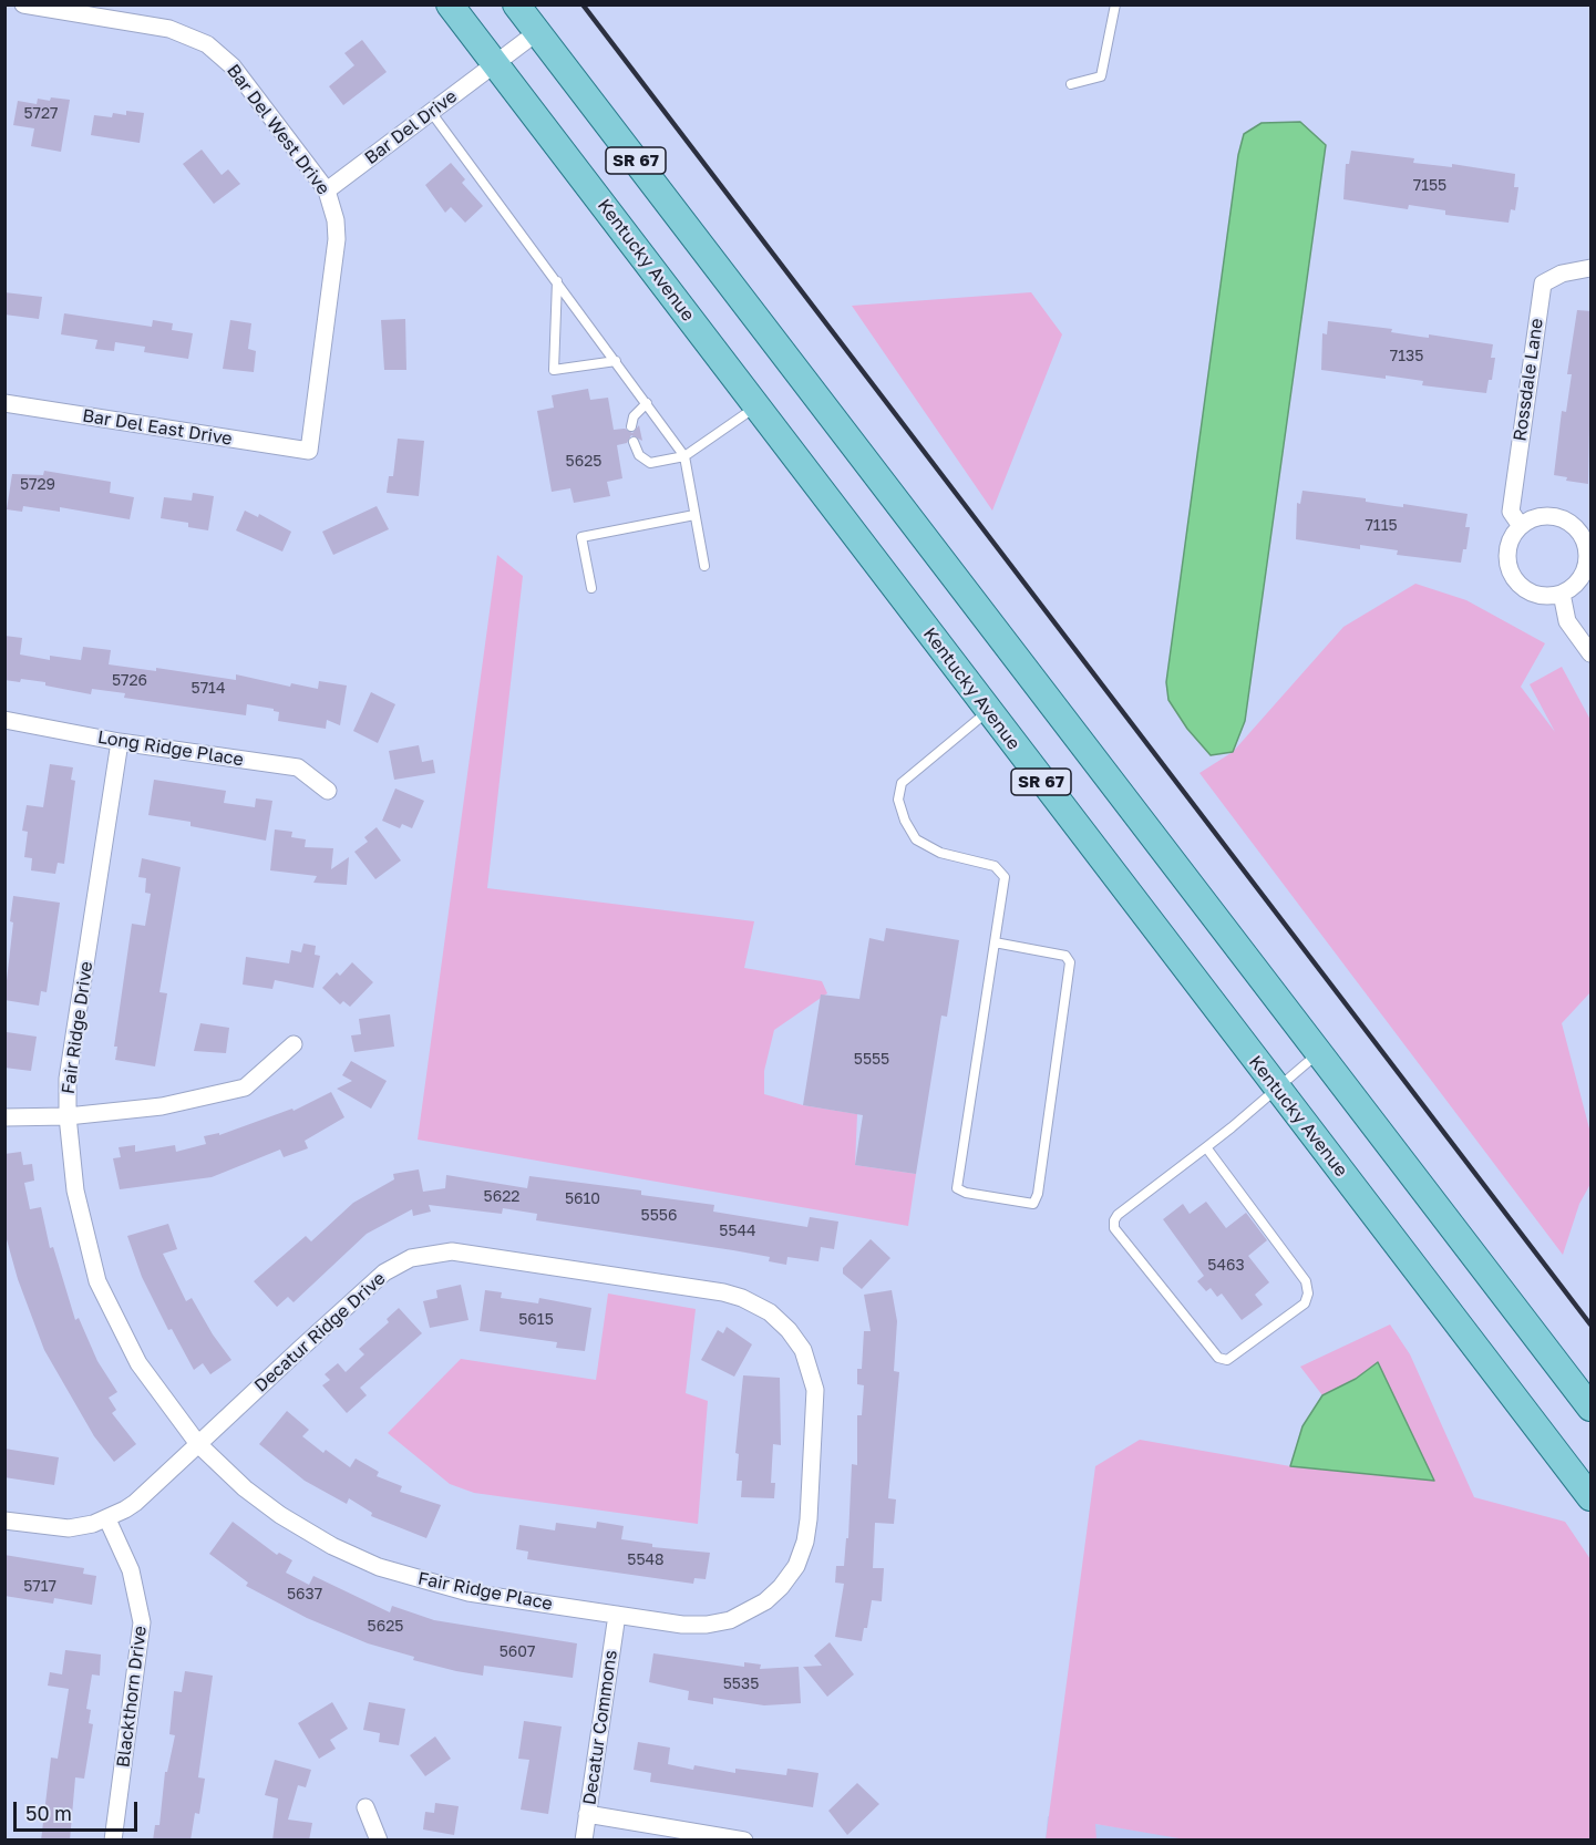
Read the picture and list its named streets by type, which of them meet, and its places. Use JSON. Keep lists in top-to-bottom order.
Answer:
{
  "streets": {
    "main road": ["SR 67", "Kentucky Avenue"],
    "street": [
      "Bar Del Drive",
      "Bar Del West Drive",
      "Rossdale Lane",
      "Bar Del East Drive",
      "Long Ridge Place",
      "Fair Ridge Drive",
      "Decatur Ridge Drive",
      "Fair Ridge Place",
      "Blackthorn Drive",
      "Decatur Commons"
    ]
  },
  "crossings": [
    ["Bar Del Drive", "Bar Del West Drive"],
    ["Bar Del Drive", "Kentucky Avenue"],
    ["Bar Del West Drive", "Bar Del East Drive"],
    ["Long Ridge Place", "Fair Ridge Drive"],
    ["Fair Ridge Drive", "Decatur Ridge Drive"],
    ["Fair Ridge Drive", "Fair Ridge Place"],
    ["Decatur Ridge Drive", "Fair Ridge Place"],
    ["Decatur Ridge Drive", "Blackthorn Drive"],
    ["Fair Ridge Place", "Decatur Commons"]
  ],
  "house_numbers": [
    "5727",
    "7155",
    "7135",
    "5625",
    "5729",
    "7115",
    "5726",
    "5714",
    "5555",
    "5622",
    "5610",
    "5556",
    "5544",
    "5463",
    "5615",
    "5548",
    "5717",
    "5637",
    "5625",
    "5607",
    "5535"
  ],
  "scale_bar": "50 m"
}
